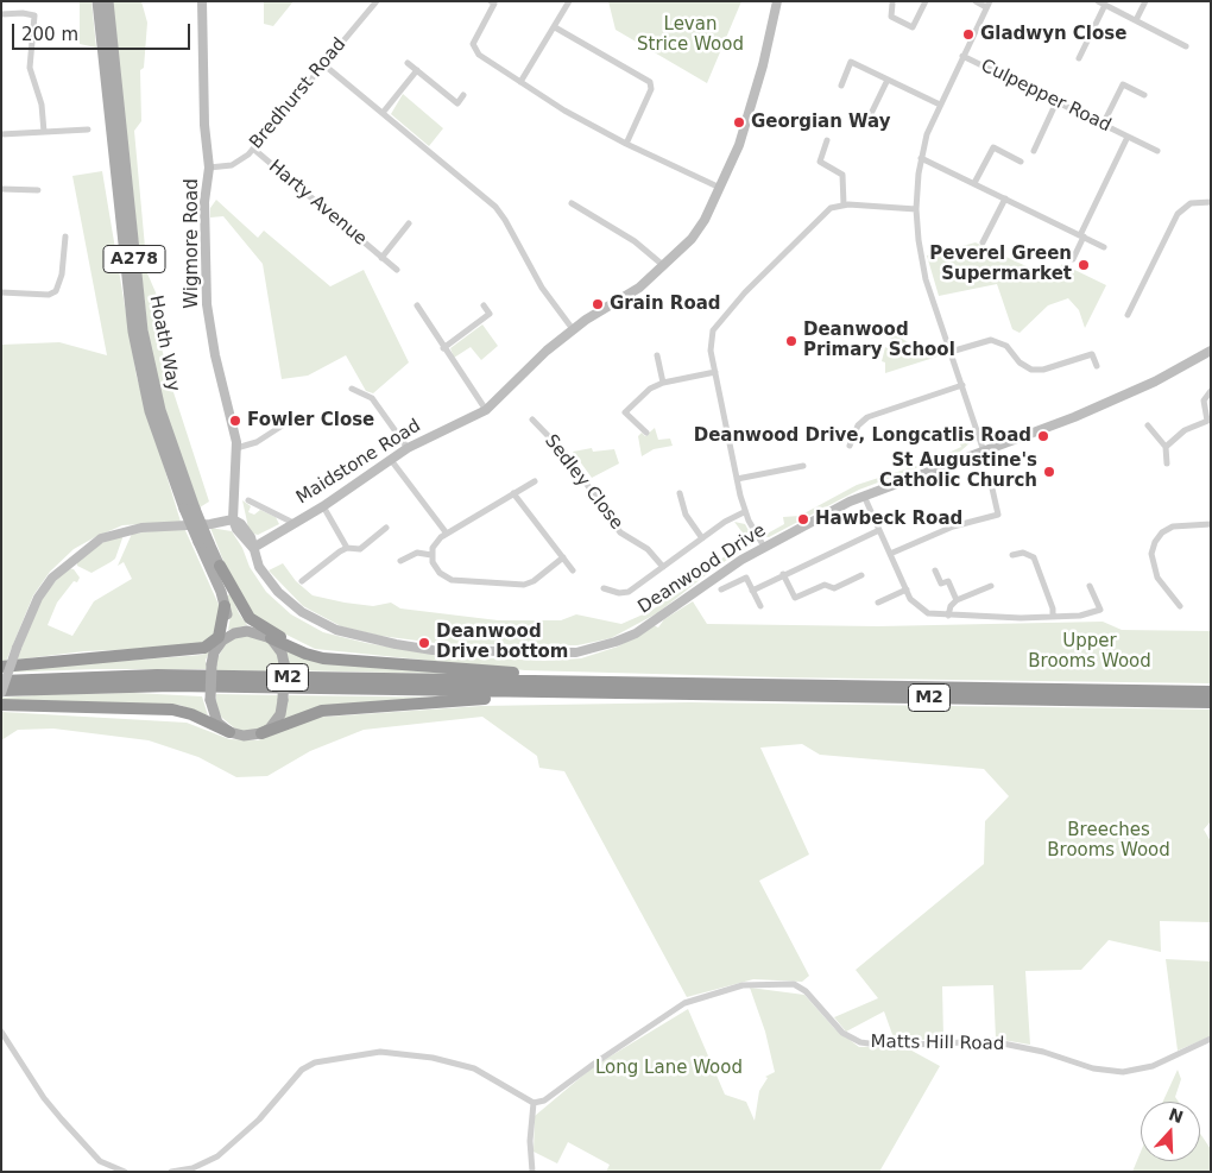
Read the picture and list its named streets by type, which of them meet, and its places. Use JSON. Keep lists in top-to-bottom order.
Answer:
{
  "streets": {
    "highway": ["M2"],
    "main road": ["A278", "Hoath Way"],
    "street": [
      "Bredhurst Road",
      "Culpepper Road",
      "Harty Avenue",
      "Wigmore Road",
      "Maidstone Road",
      "Sedley Close",
      "Deanwood Drive",
      "Matts Hill Road"
    ]
  },
  "crossings": [
    ["Bredhurst Road", "Harty Avenue"],
    ["Bredhurst Road", "Wigmore Road"],
    ["Wigmore Road", "Deanwood Drive"],
    ["Hoath Way", "M2"],
    ["Maidstone Road", "Deanwood Drive"]
  ],
  "parks": [
    "Levan Strice Wood",
    "Upper Brooms Wood",
    "Breeches Brooms Wood",
    "Long Lane Wood"
  ],
  "places": [
    "Gladwyn Close",
    "Georgian Way",
    "Peverel Green Supermarket",
    "Grain Road",
    "Deanwood Primary School",
    "Fowler Close",
    "Deanwood Drive, Longcatlis Road",
    "St Augustine's Catholic Church",
    "Hawbeck Road",
    "Deanwood Drive bottom"
  ],
  "scale_bar": "200 m",
  "north": "top"
}
